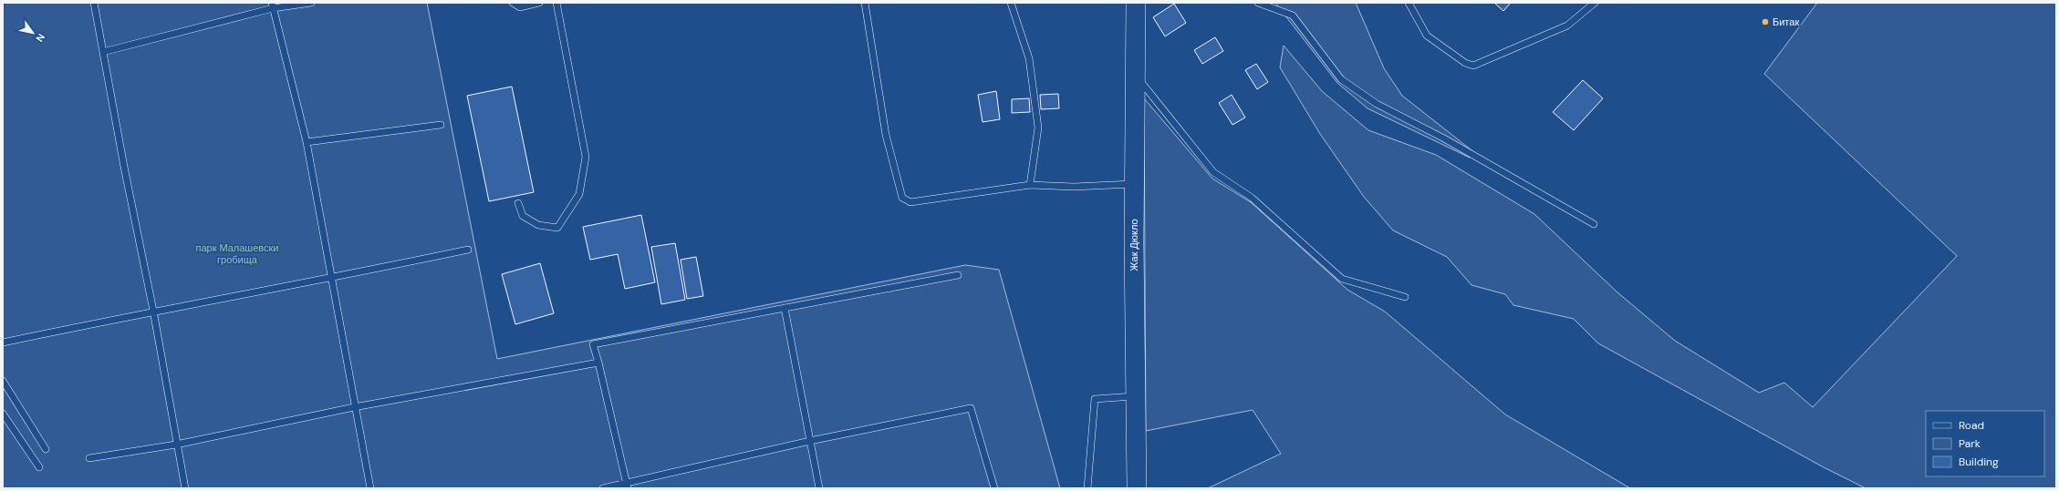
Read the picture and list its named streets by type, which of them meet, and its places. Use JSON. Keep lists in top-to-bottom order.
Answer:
{
  "streets": {
    "street": ["Жак Дюкло"]
  },
  "parks": ["парк Малашевски гробища"],
  "places": ["Битак"],
  "legend": ["Road", "Park", "Building"],
  "north": "bottom right"
}
